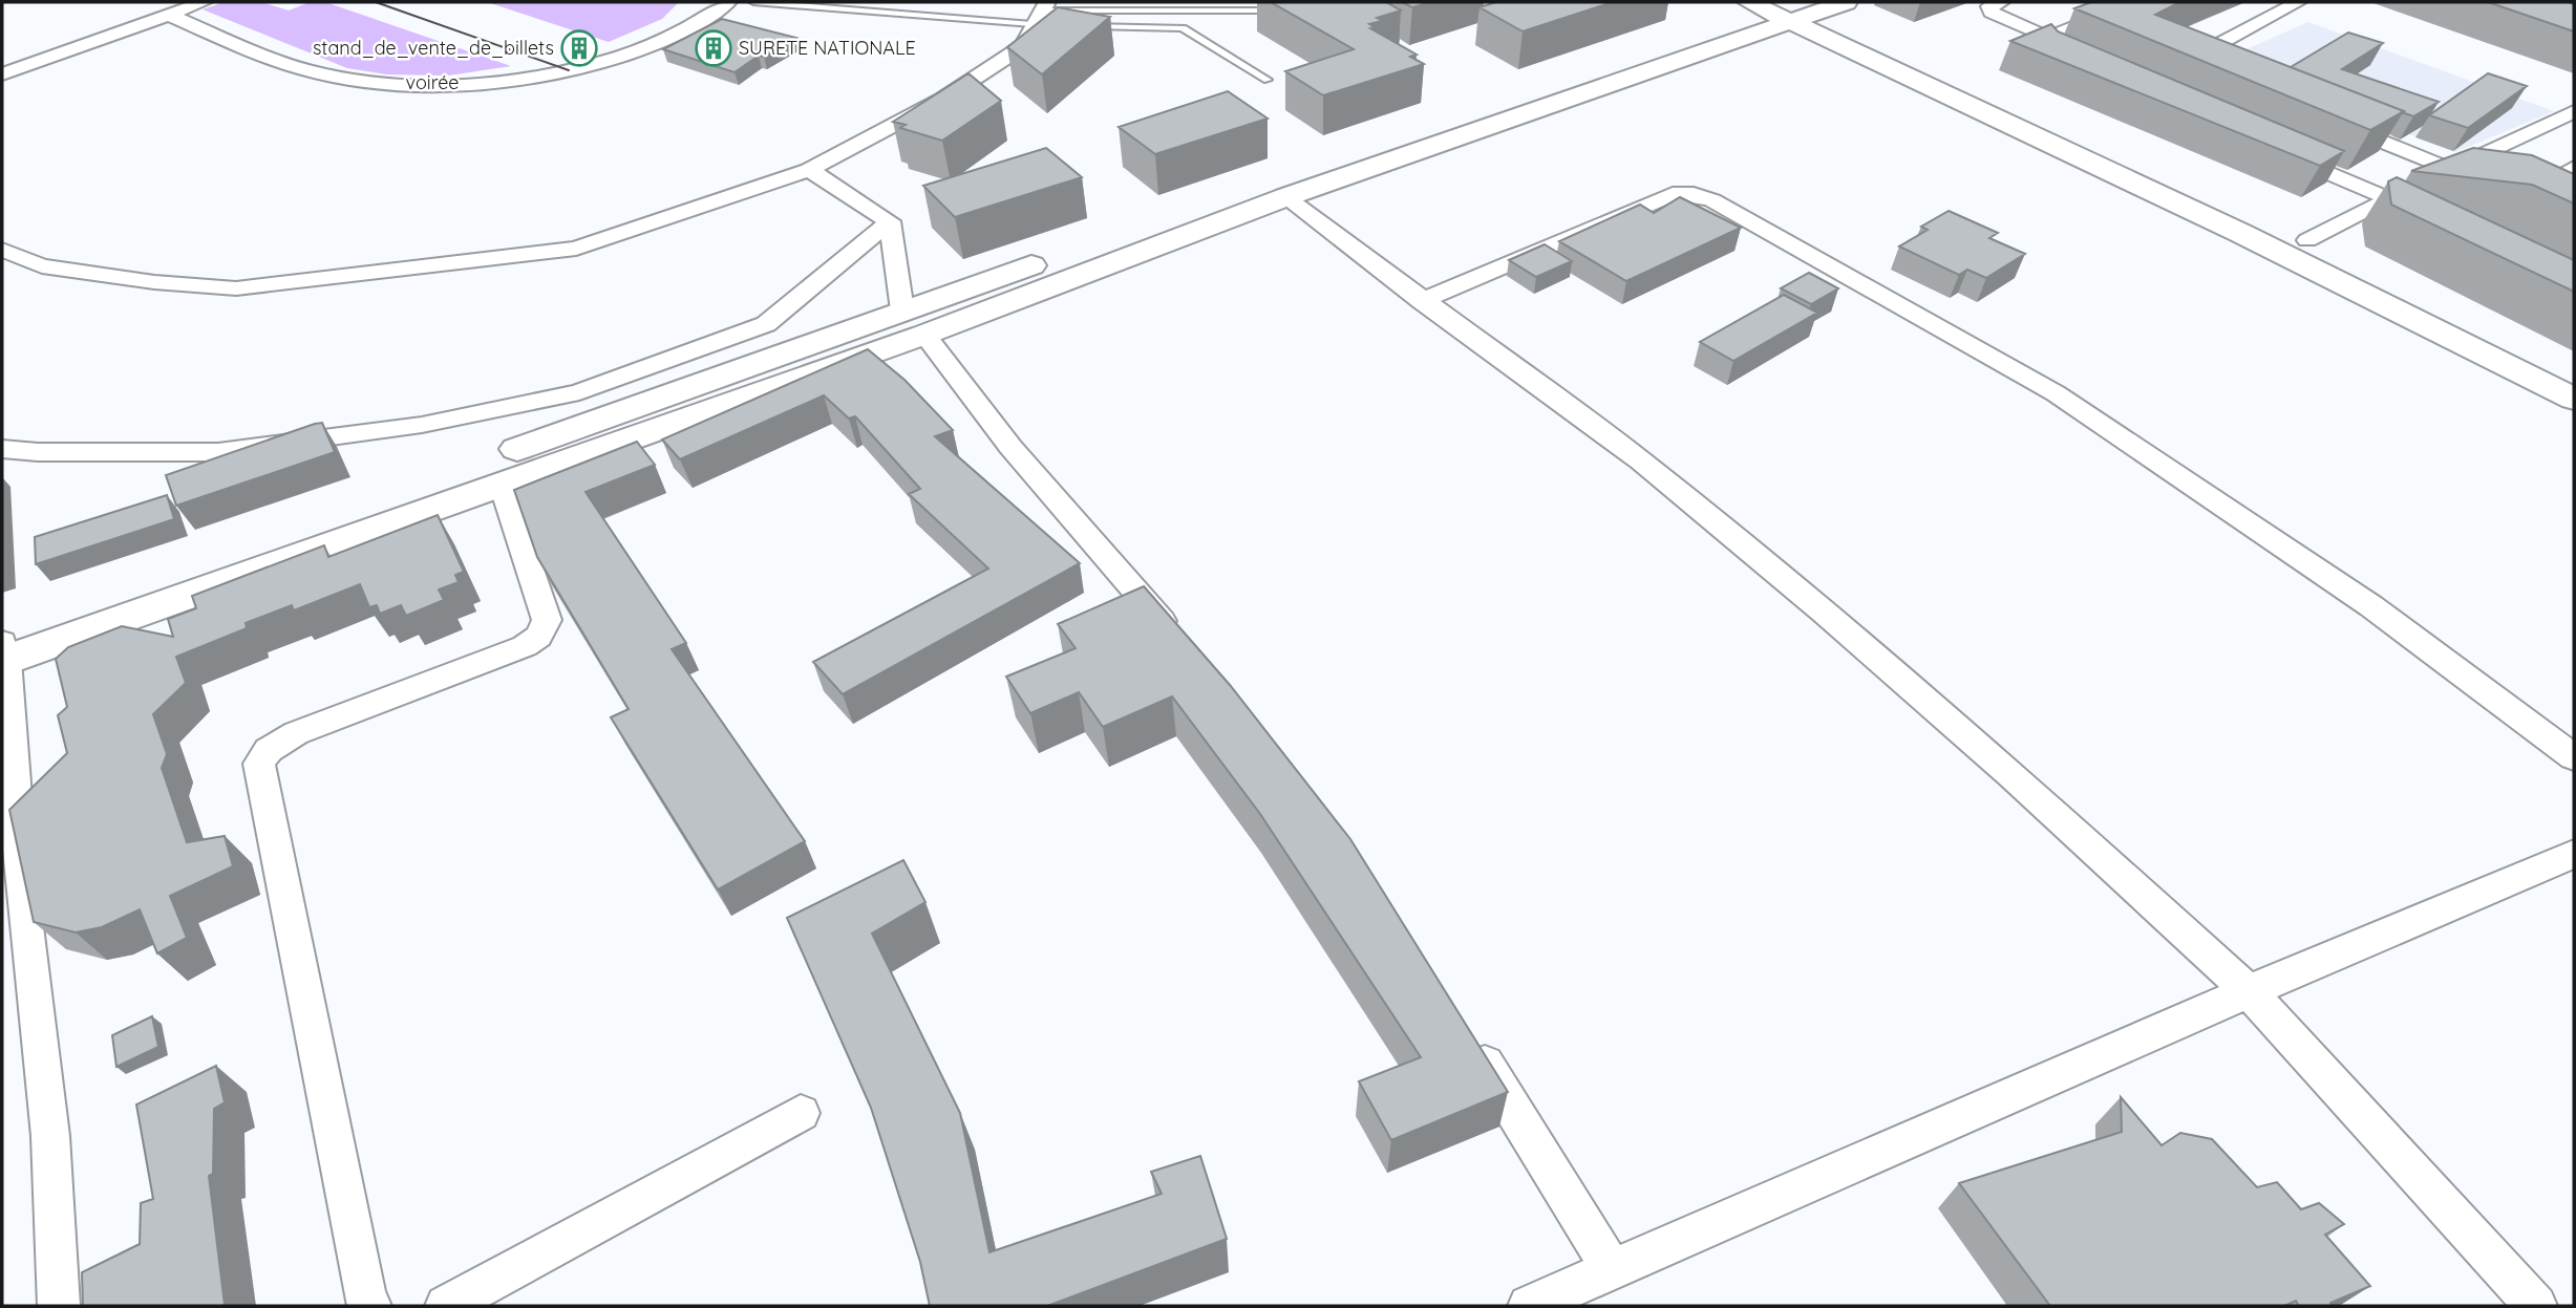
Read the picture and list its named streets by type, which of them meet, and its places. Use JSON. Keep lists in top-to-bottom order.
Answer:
{
  "streets": {
    "street": ["voirée"]
  },
  "places": {
    "building": ["stand_de_vente_de_billets", "SURETE NATIONALE"]
  }
}
